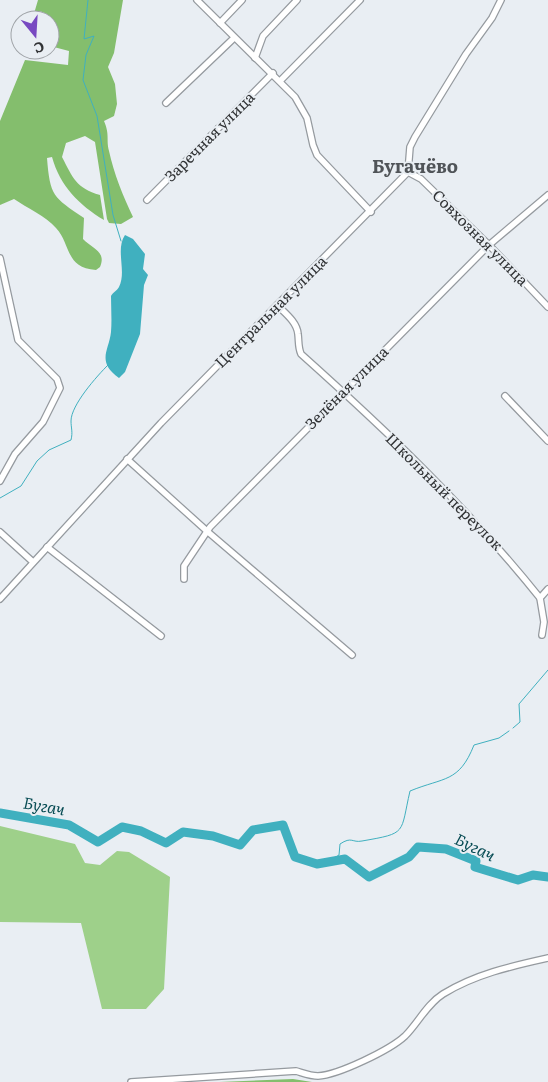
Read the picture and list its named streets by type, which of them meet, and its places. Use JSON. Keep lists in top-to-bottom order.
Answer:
{
  "streets": {
    "street": [
      "Заречная улица",
      "Совхозная улица",
      "Центральная улица",
      "Зелёная улица",
      "Школьный переулок"
    ]
  },
  "crossings": [
    ["Совхозная улица", "Центральная улица"],
    ["Совхозная улица", "Зелёная улица"],
    ["Центральная улица", "Школьный переулок"],
    ["Зелёная улица", "Школьный переулок"]
  ],
  "districts": ["Бугачёво"],
  "water": ["Бугач"],
  "north": "bottom"
}
